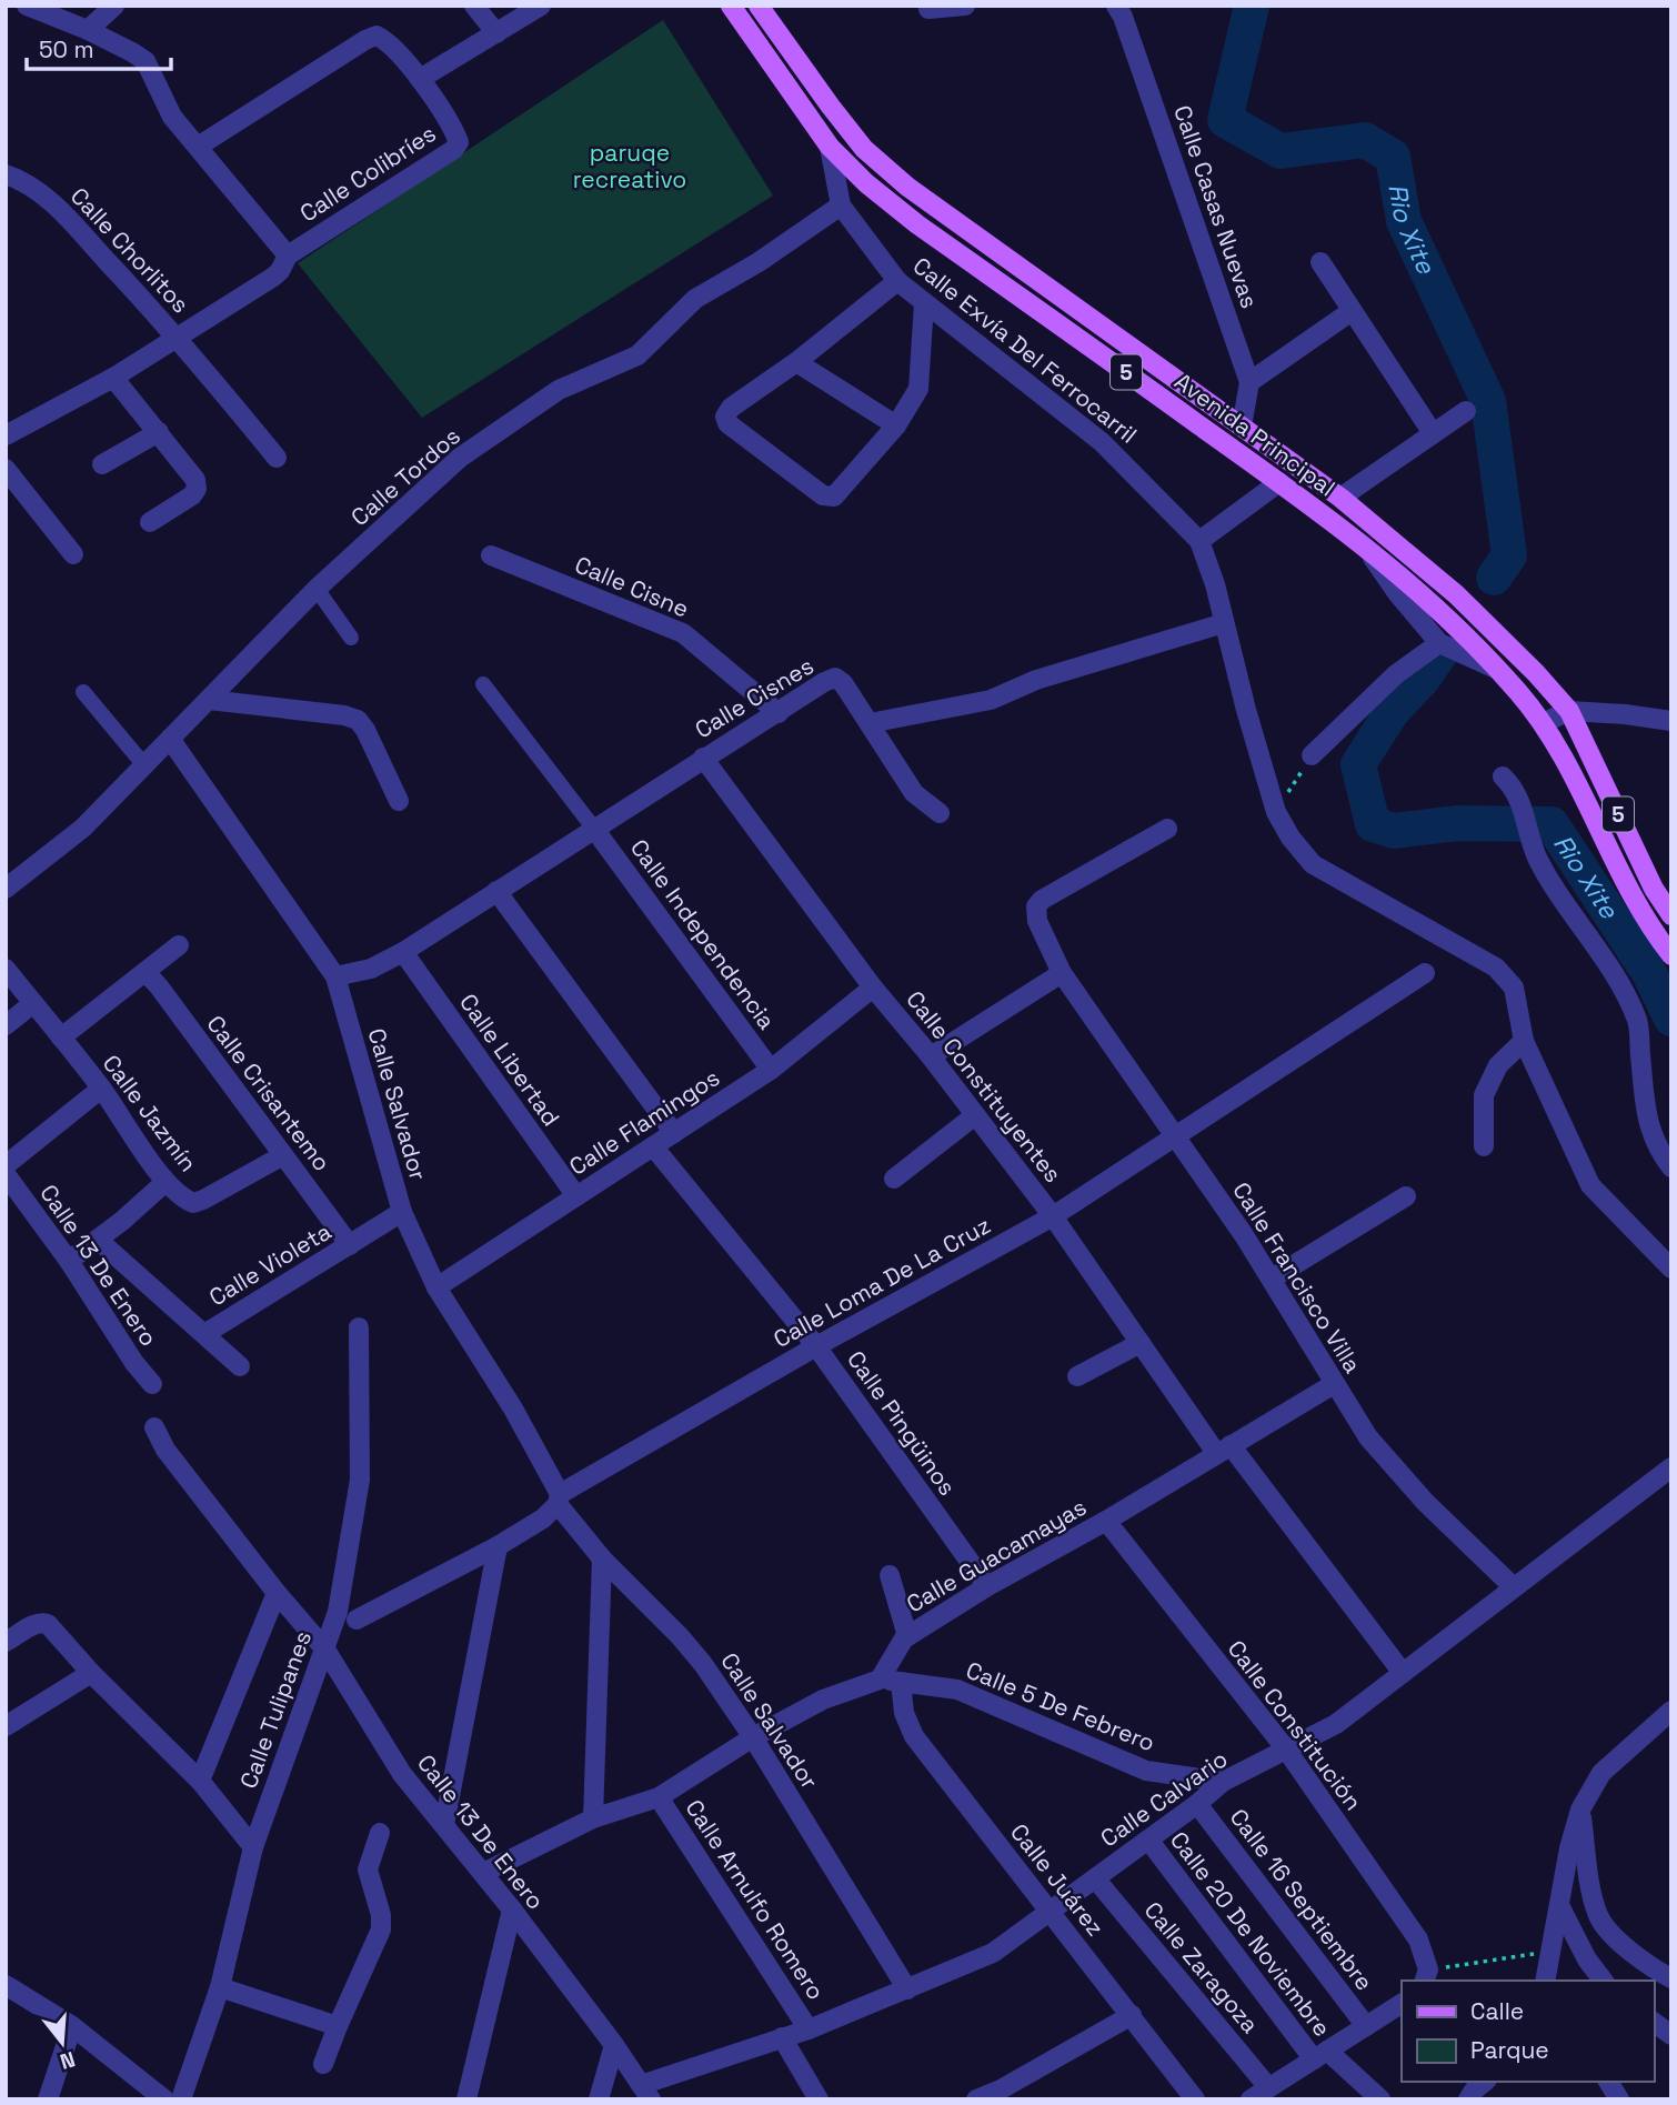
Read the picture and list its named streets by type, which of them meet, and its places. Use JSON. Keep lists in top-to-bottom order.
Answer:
{
  "streets": {
    "main road": ["5", "Avenida Principal"],
    "street": [
      "Calle Colibríes",
      "Calle Casas Nuevas",
      "Calle Chorlitos",
      "Calle Exvía Del Ferrocarril",
      "Calle Tordos",
      "Calle Cisne",
      "Calle Cisnes",
      "Calle Independencia",
      "Calle Libertad",
      "Calle Constituyentes",
      "Calle Crisantemo",
      "Calle Salvador",
      "Calle Jazmín",
      "Calle Flamingos",
      "Calle Violeta",
      "Calle 13 De Enero",
      "Calle Francisco Villa",
      "Calle Loma De La Cruz",
      "Calle Pingüinos",
      "Calle Guacamayas",
      "Calle 5 De Febrero",
      "Calle Tulipanes",
      "Calle Constitución",
      "Calle Calvario",
      "Calle Juárez",
      "Calle Arnulfo Romero",
      "Calle 16 Septiembre",
      "Calle 20 De Noviembre",
      "Calle Zaragoza"
    ]
  },
  "crossings": [
    ["Calle Colibríes", "Calle Chorlitos"],
    ["Calle Casas Nuevas", "Avenida Principal"],
    ["Calle Exvía Del Ferrocarril", "Calle Tordos"],
    ["5", "Avenida Principal"],
    ["Calle Tordos", "Calle Salvador"],
    ["Calle Cisne", "Calle Cisnes"],
    ["Calle Cisnes", "Calle Independencia"],
    ["Calle Cisnes", "Calle Libertad"],
    ["Calle Cisnes", "Calle Constituyentes"],
    ["Calle Cisnes", "Calle Salvador"],
    ["Calle Independencia", "Calle Flamingos"],
    ["Calle Libertad", "Calle Flamingos"],
    ["Calle Constituyentes", "Calle Flamingos"],
    ["Calle Constituyentes", "Calle Loma De La Cruz"],
    ["Calle Constituyentes", "Calle Guacamayas"],
    ["Calle Constituyentes", "Calle Calvario"],
    ["Calle Crisantemo", "Calle Jazmín"],
    ["Calle Crisantemo", "Calle Violeta"],
    ["Calle Salvador", "Calle Flamingos"],
    ["Calle Salvador", "Calle Violeta"],
    ["Calle Salvador", "Calle Loma De La Cruz"],
    ["Calle Salvador", "Calle Calvario"],
    ["Calle Flamingos", "Calle Pingüinos"],
    ["Calle 13 De Enero", "Calle Tulipanes"],
    ["Calle 13 De Enero", "Calle Calvario"],
    ["Calle Francisco Villa", "Calle Loma De La Cruz"],
    ["Calle Francisco Villa", "Calle Guacamayas"],
    ["Calle Francisco Villa", "Calle Calvario"],
    ["Calle Loma De La Cruz", "Calle Pingüinos"],
    ["Calle Pingüinos", "Calle Guacamayas"],
    ["Calle Guacamayas", "Calle 5 De Febrero"],
    ["Calle Guacamayas", "Calle Constitución"],
    ["Calle 5 De Febrero", "Calle Calvario"],
    ["Calle 5 De Febrero", "Calle Juárez"],
    ["Calle Constitución", "Calle Calvario"],
    ["Calle Calvario", "Calle Juárez"],
    ["Calle Calvario", "Calle Arnulfo Romero"],
    ["Calle Calvario", "Calle 16 Septiembre"],
    ["Calle Calvario", "Calle 20 De Noviembre"],
    ["Calle Calvario", "Calle Zaragoza"]
  ],
  "water": ["Rio Xite"],
  "parks": ["paruqe recreativo"],
  "legend": ["Calle", "Parque"],
  "scale_bar": "50 m",
  "north": "bottom"
}
